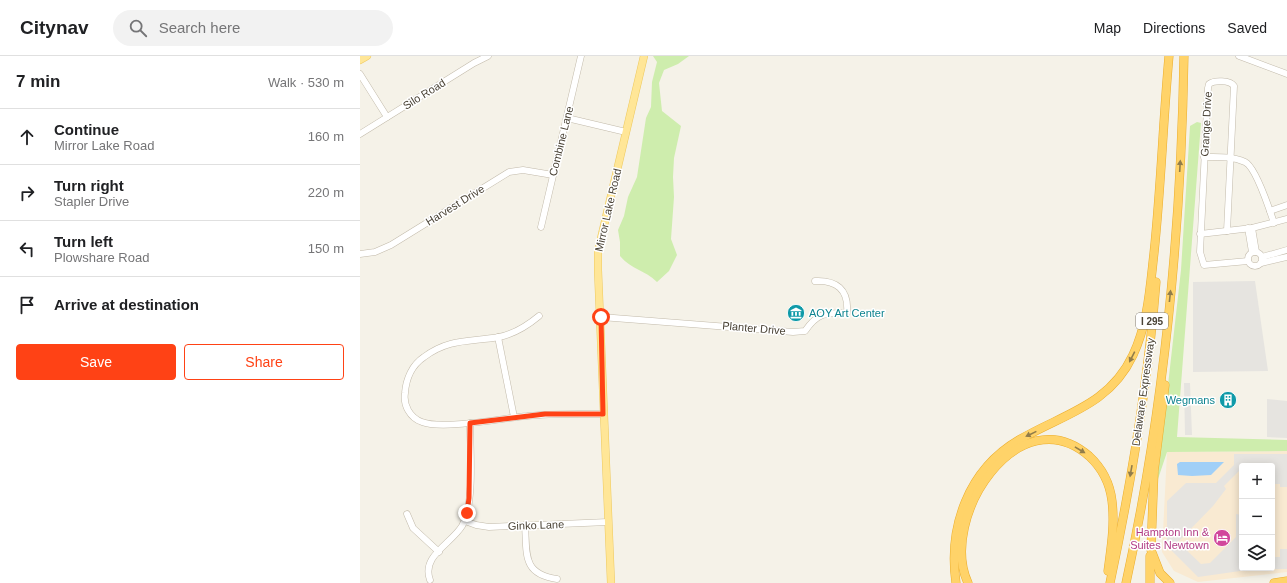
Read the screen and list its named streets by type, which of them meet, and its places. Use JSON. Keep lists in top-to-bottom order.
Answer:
{
  "streets": {
    "highway": ["I 295", "Delaware Expressway"],
    "main road": ["Mirror Lake Road"],
    "street": [
      "Silo Road",
      "Grange Drive",
      "Combine Lane",
      "Harvest Drive",
      "Planter Drive",
      "Ginko Lane"
    ]
  },
  "crossings": [
    ["Combine Lane", "Harvest Drive"],
    ["Mirror Lake Road", "Planter Drive"],
    ["Mirror Lake Road", "Ginko Lane"]
  ],
  "places": {
    "museum": ["AOY Art Center"],
    "building": ["Wegmans"],
    "hotel": ["Hampton Inn & Suites Newtown"]
  },
  "page": {
    "header": "Citynav",
    "search": "Search here",
    "nav": ["Map", "Directions", "Saved"],
    "heading": ["7 min", "Walk · 530 m"],
    "list": [
      ["Continue", "Mirror Lake Road", "160 m"],
      ["Turn right", "Stapler Drive", "220 m"],
      ["Turn left", "Plowshare Road", "150 m"],
      "Arrive at destination"
    ],
    "buttons": ["Save", "Share"],
    "map_buttons": ["+", "−"]
  }
}
